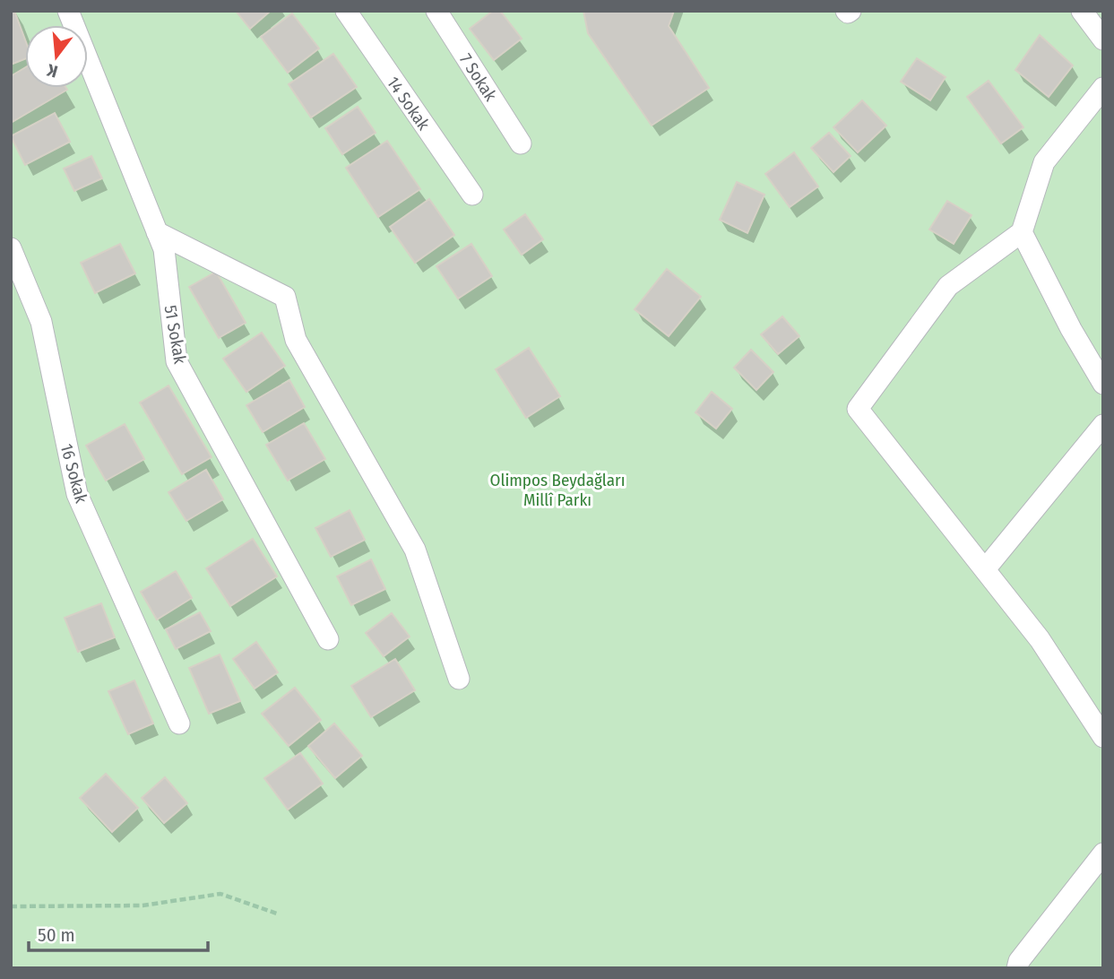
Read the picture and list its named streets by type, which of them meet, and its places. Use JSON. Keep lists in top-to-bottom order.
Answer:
{
  "streets": {
    "street": [
      "7 Sokak",
      "14 Sokak",
      "51 Sokak",
      "16 Sokak"
    ]
  },
  "parks": ["Olimpos Beydağları Millî Parkı"],
  "scale_bar": "50 m",
  "north": "bottom"
}
